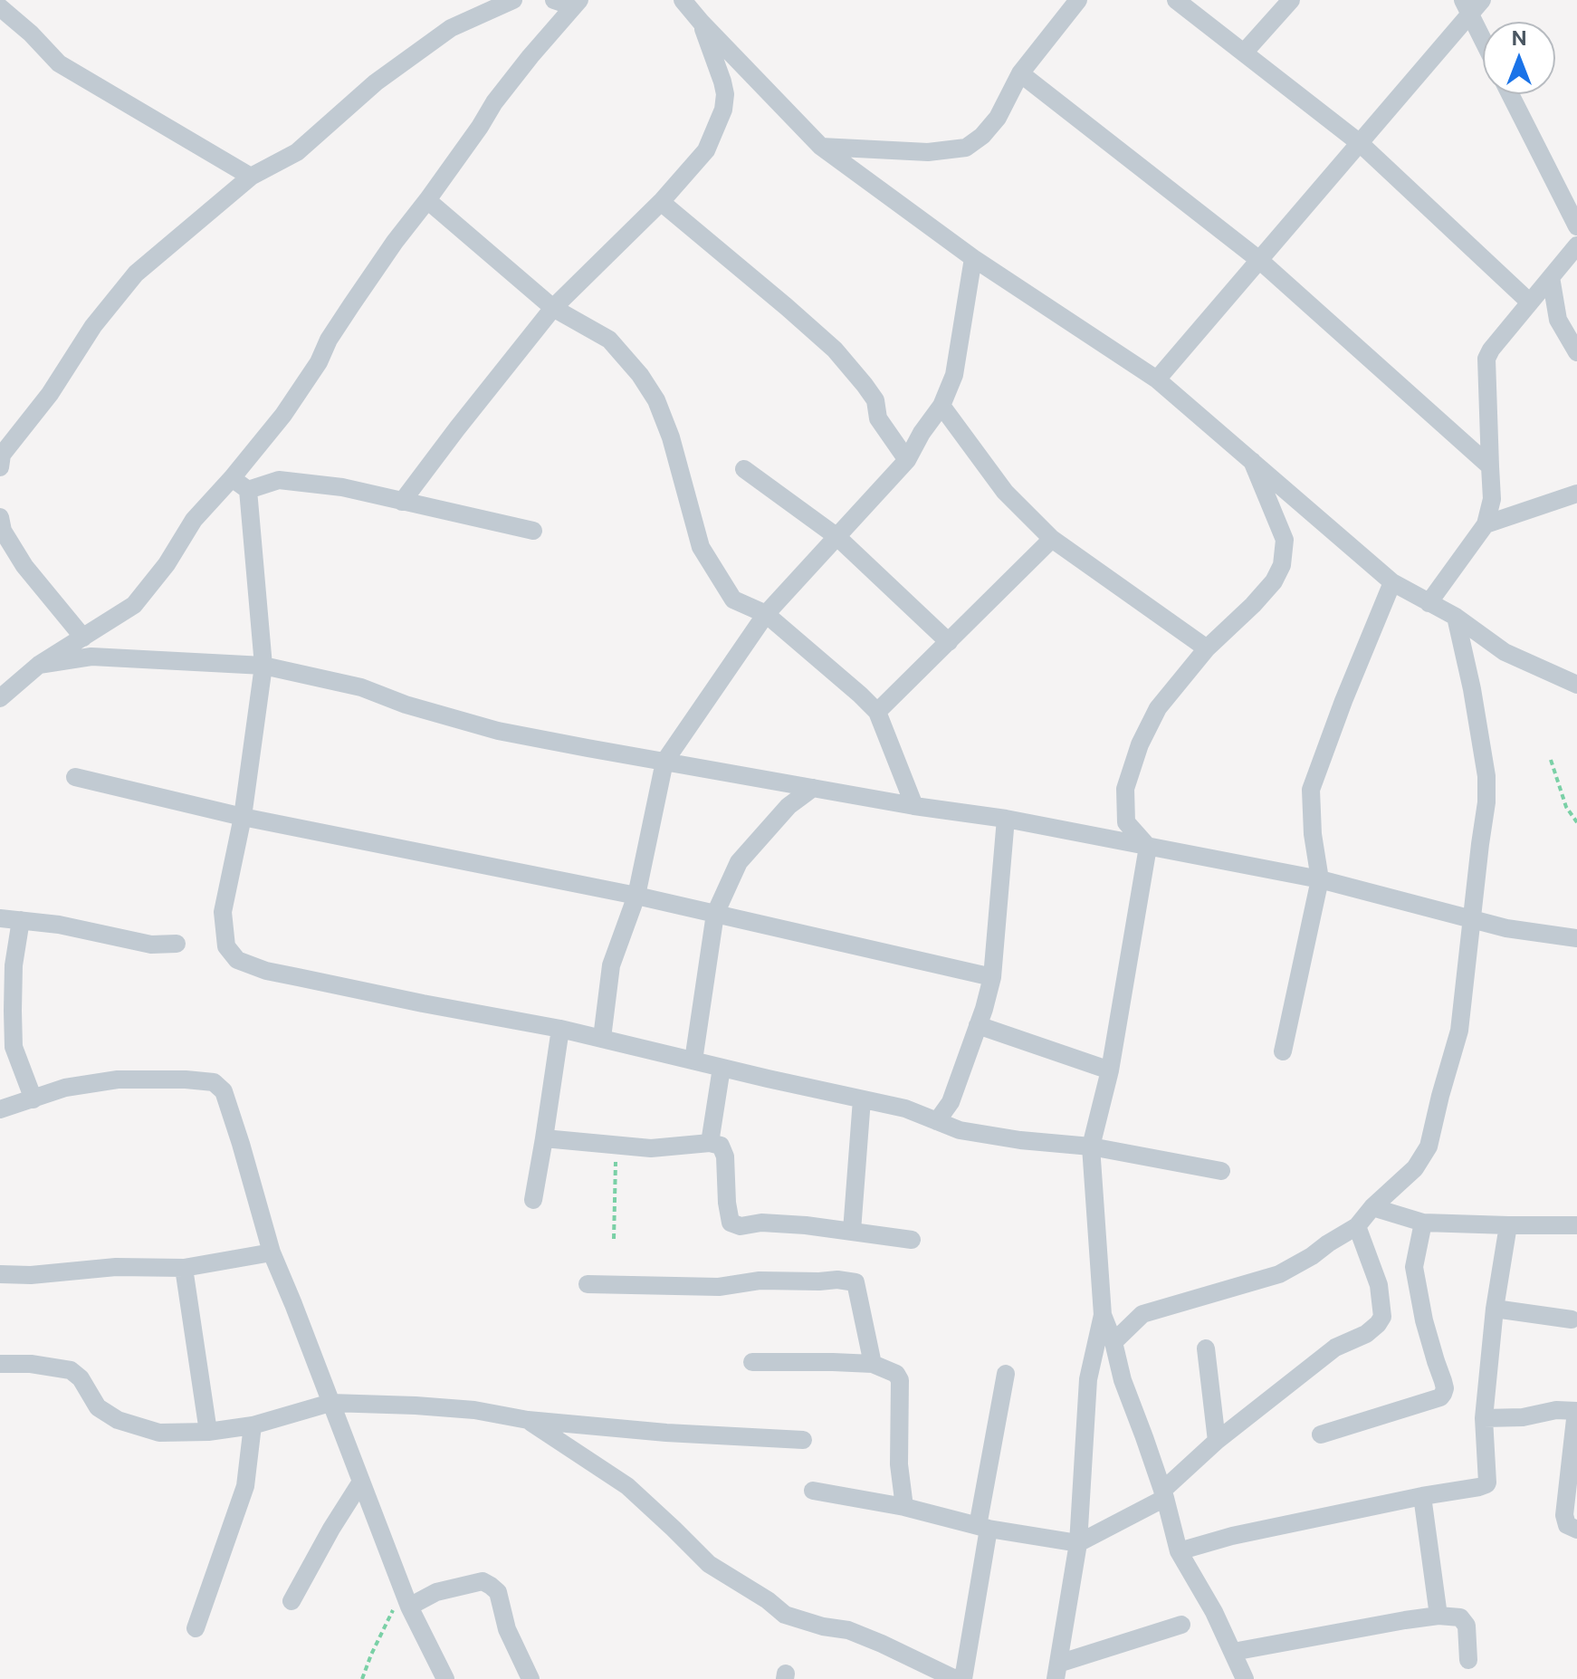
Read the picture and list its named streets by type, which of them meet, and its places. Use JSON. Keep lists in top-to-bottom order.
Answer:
{
  "north": "top"
}
